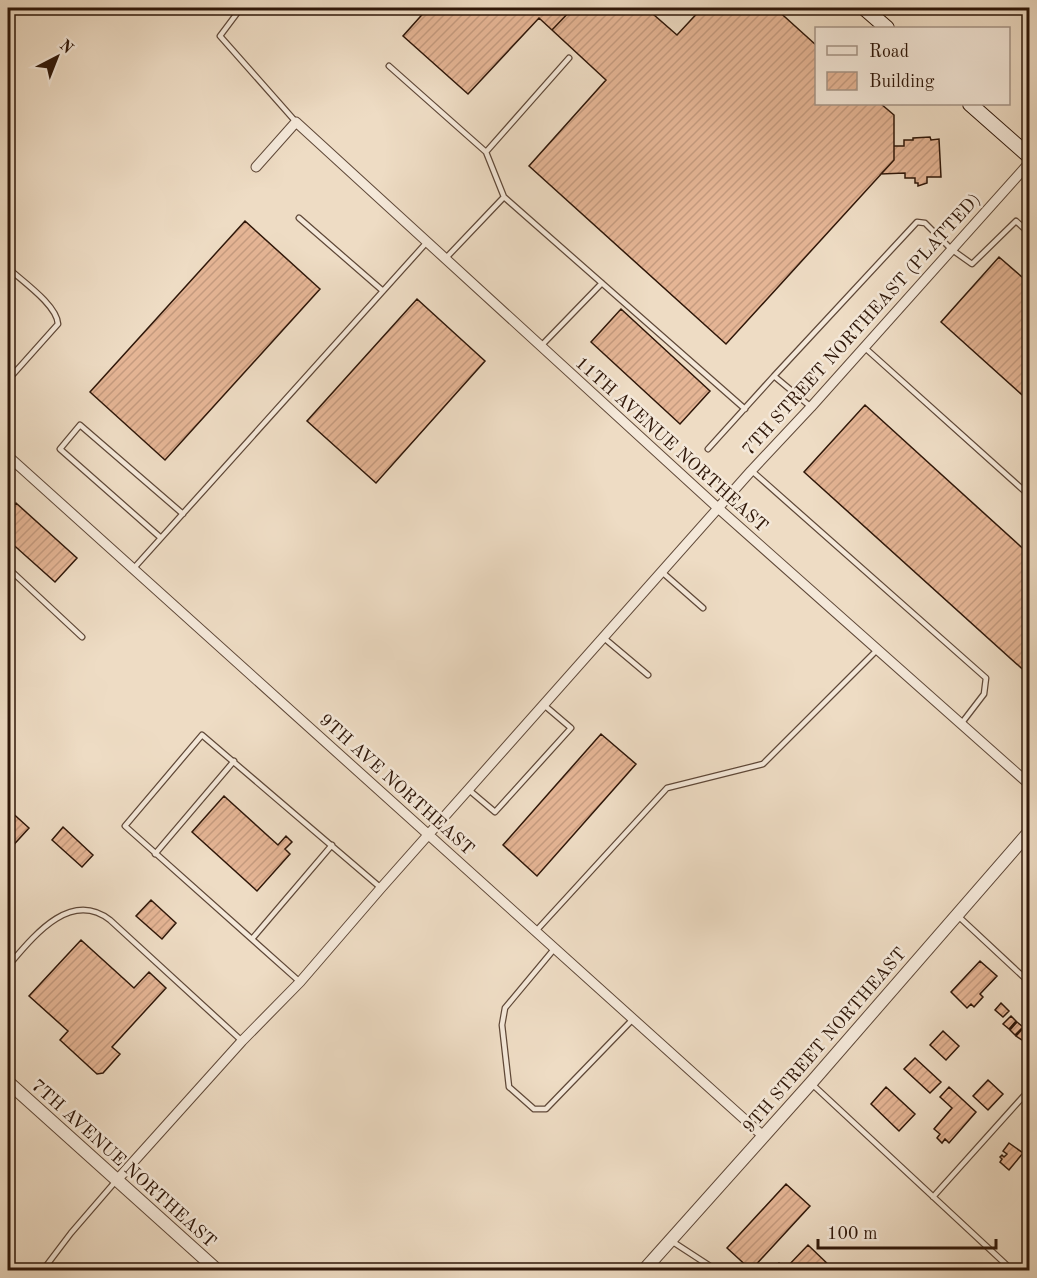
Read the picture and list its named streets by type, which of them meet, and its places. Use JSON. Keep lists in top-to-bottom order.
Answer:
{
  "streets": {
    "street": [
      "7TH STREET NORTHEAST (PLATTED)",
      "11TH AVENUE NORTHEAST",
      "9TH AVE NORTHEAST",
      "9TH STREET NORTHEAST",
      "7TH AVENUE NORTHEAST"
    ]
  },
  "crossings": [
    ["7TH STREET NORTHEAST (PLATTED)", "11TH AVENUE NORTHEAST"],
    ["7TH STREET NORTHEAST (PLATTED)", "9TH AVE NORTHEAST"],
    ["7TH STREET NORTHEAST (PLATTED)", "7TH AVENUE NORTHEAST"],
    ["9TH AVE NORTHEAST", "9TH STREET NORTHEAST"]
  ],
  "legend": ["Road", "Building"],
  "scale_bar": "100 m",
  "north": "top right"
}
